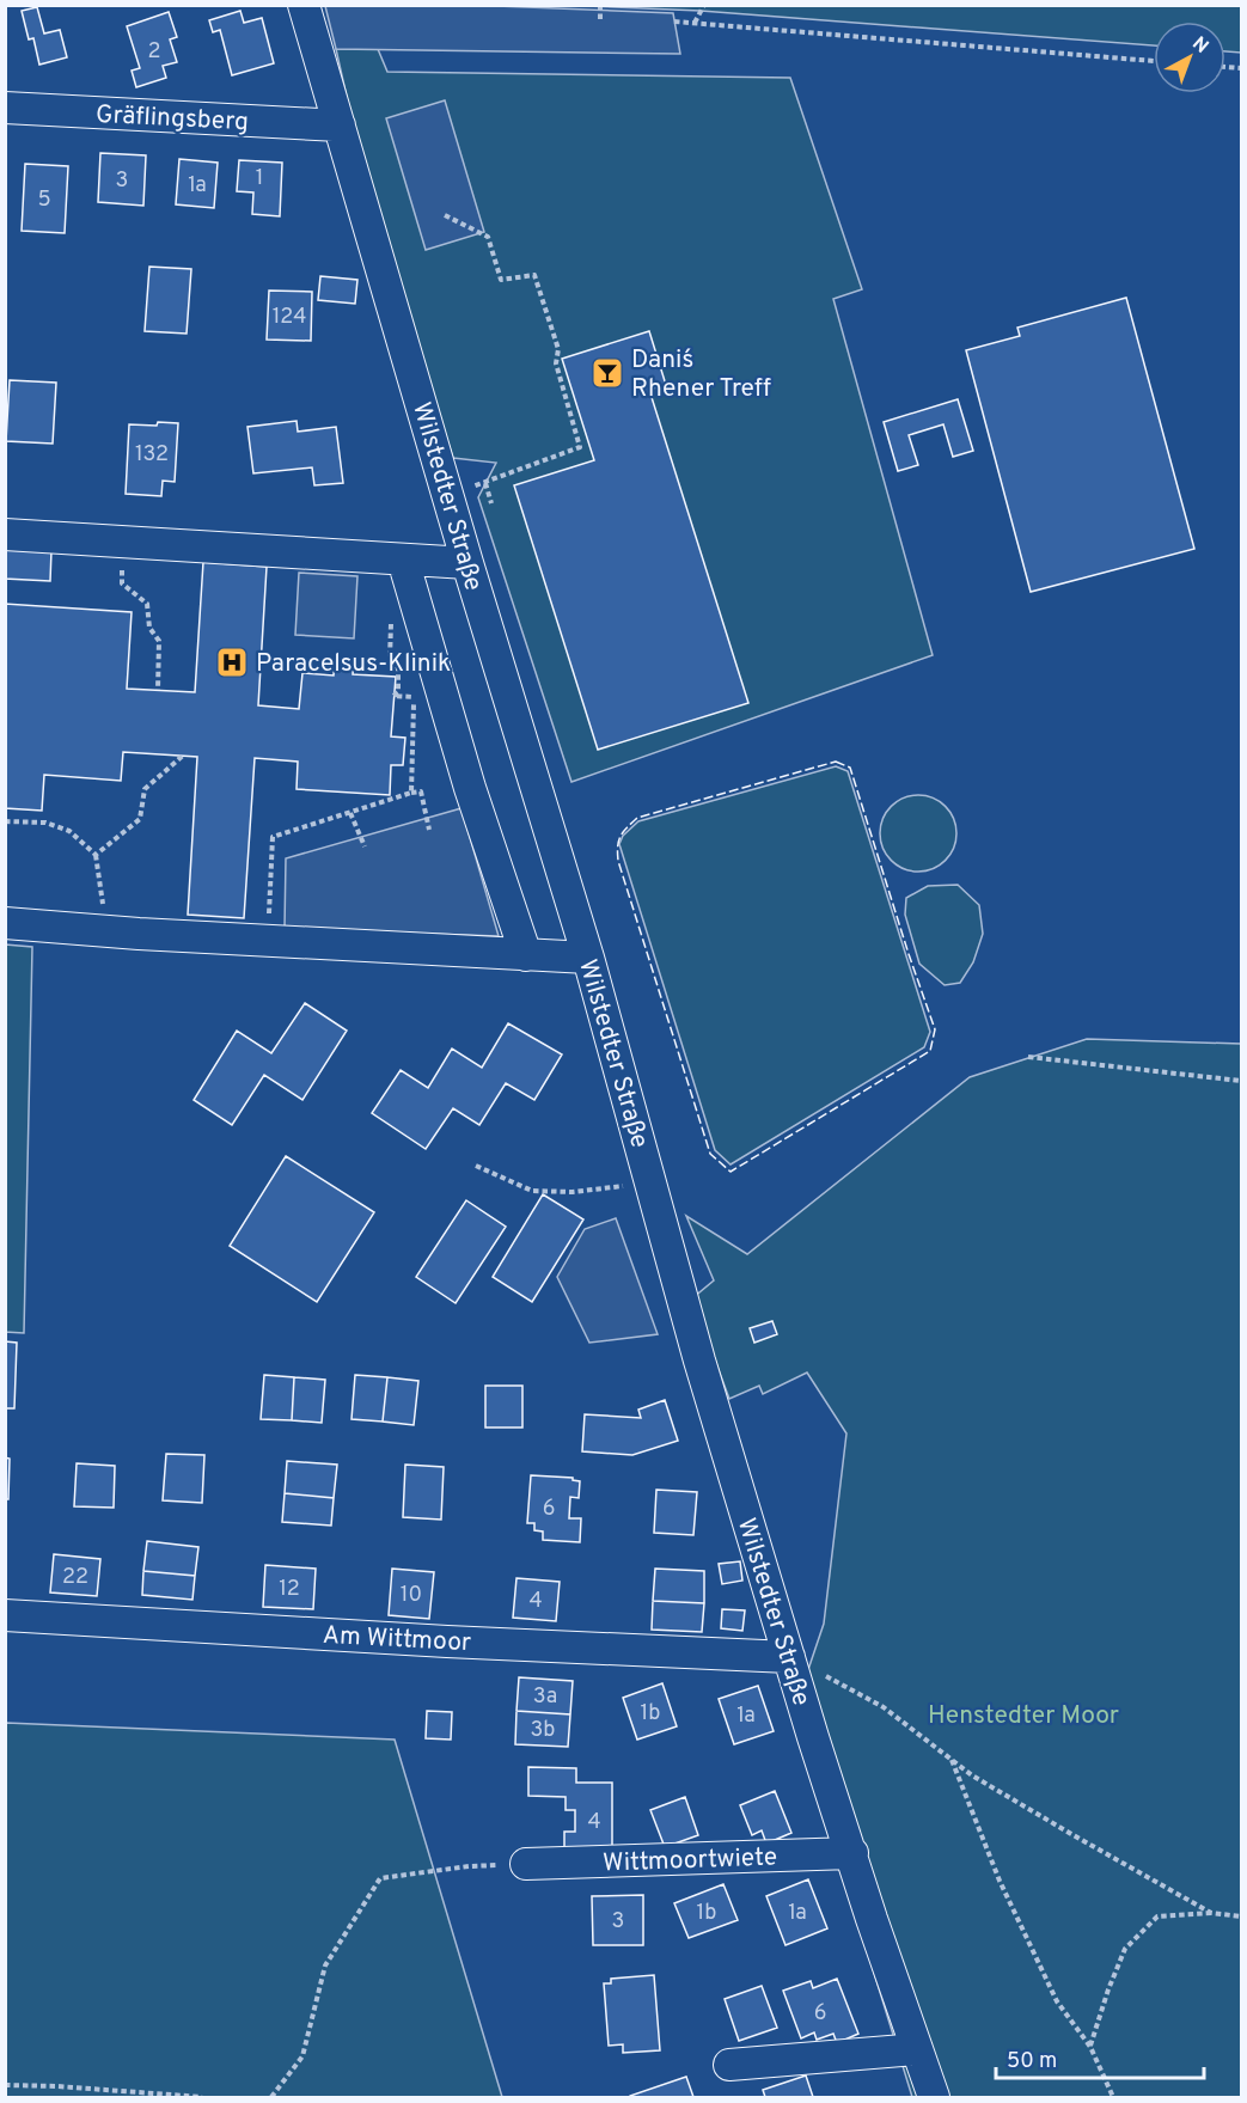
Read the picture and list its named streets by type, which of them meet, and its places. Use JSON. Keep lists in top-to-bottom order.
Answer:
{
  "streets": {
    "street": [
      "Gräflingsberg",
      "Wilstedter Straße",
      "Am Wittmoor",
      "Wittmoortwiete"
    ]
  },
  "crossings": [
    ["Gräflingsberg", "Wilstedter Straße"],
    ["Wilstedter Straße", "Am Wittmoor"],
    ["Wilstedter Straße", "Wittmoortwiete"]
  ],
  "parks": ["Henstedter Moor"],
  "places": {
    "bar": ["Dani´s Rhener Treff"],
    "hospital": ["Paracelsus-Klinik"]
  },
  "house_numbers": [
    "2",
    "1",
    "3",
    "1a",
    "5",
    "124",
    "132",
    "6",
    "22",
    "12",
    "10",
    "4",
    "3a",
    "1b",
    "1a",
    "3b",
    "4",
    "1b",
    "1a",
    "3",
    "6"
  ],
  "scale_bar": "50 m",
  "north": "top right"
}
